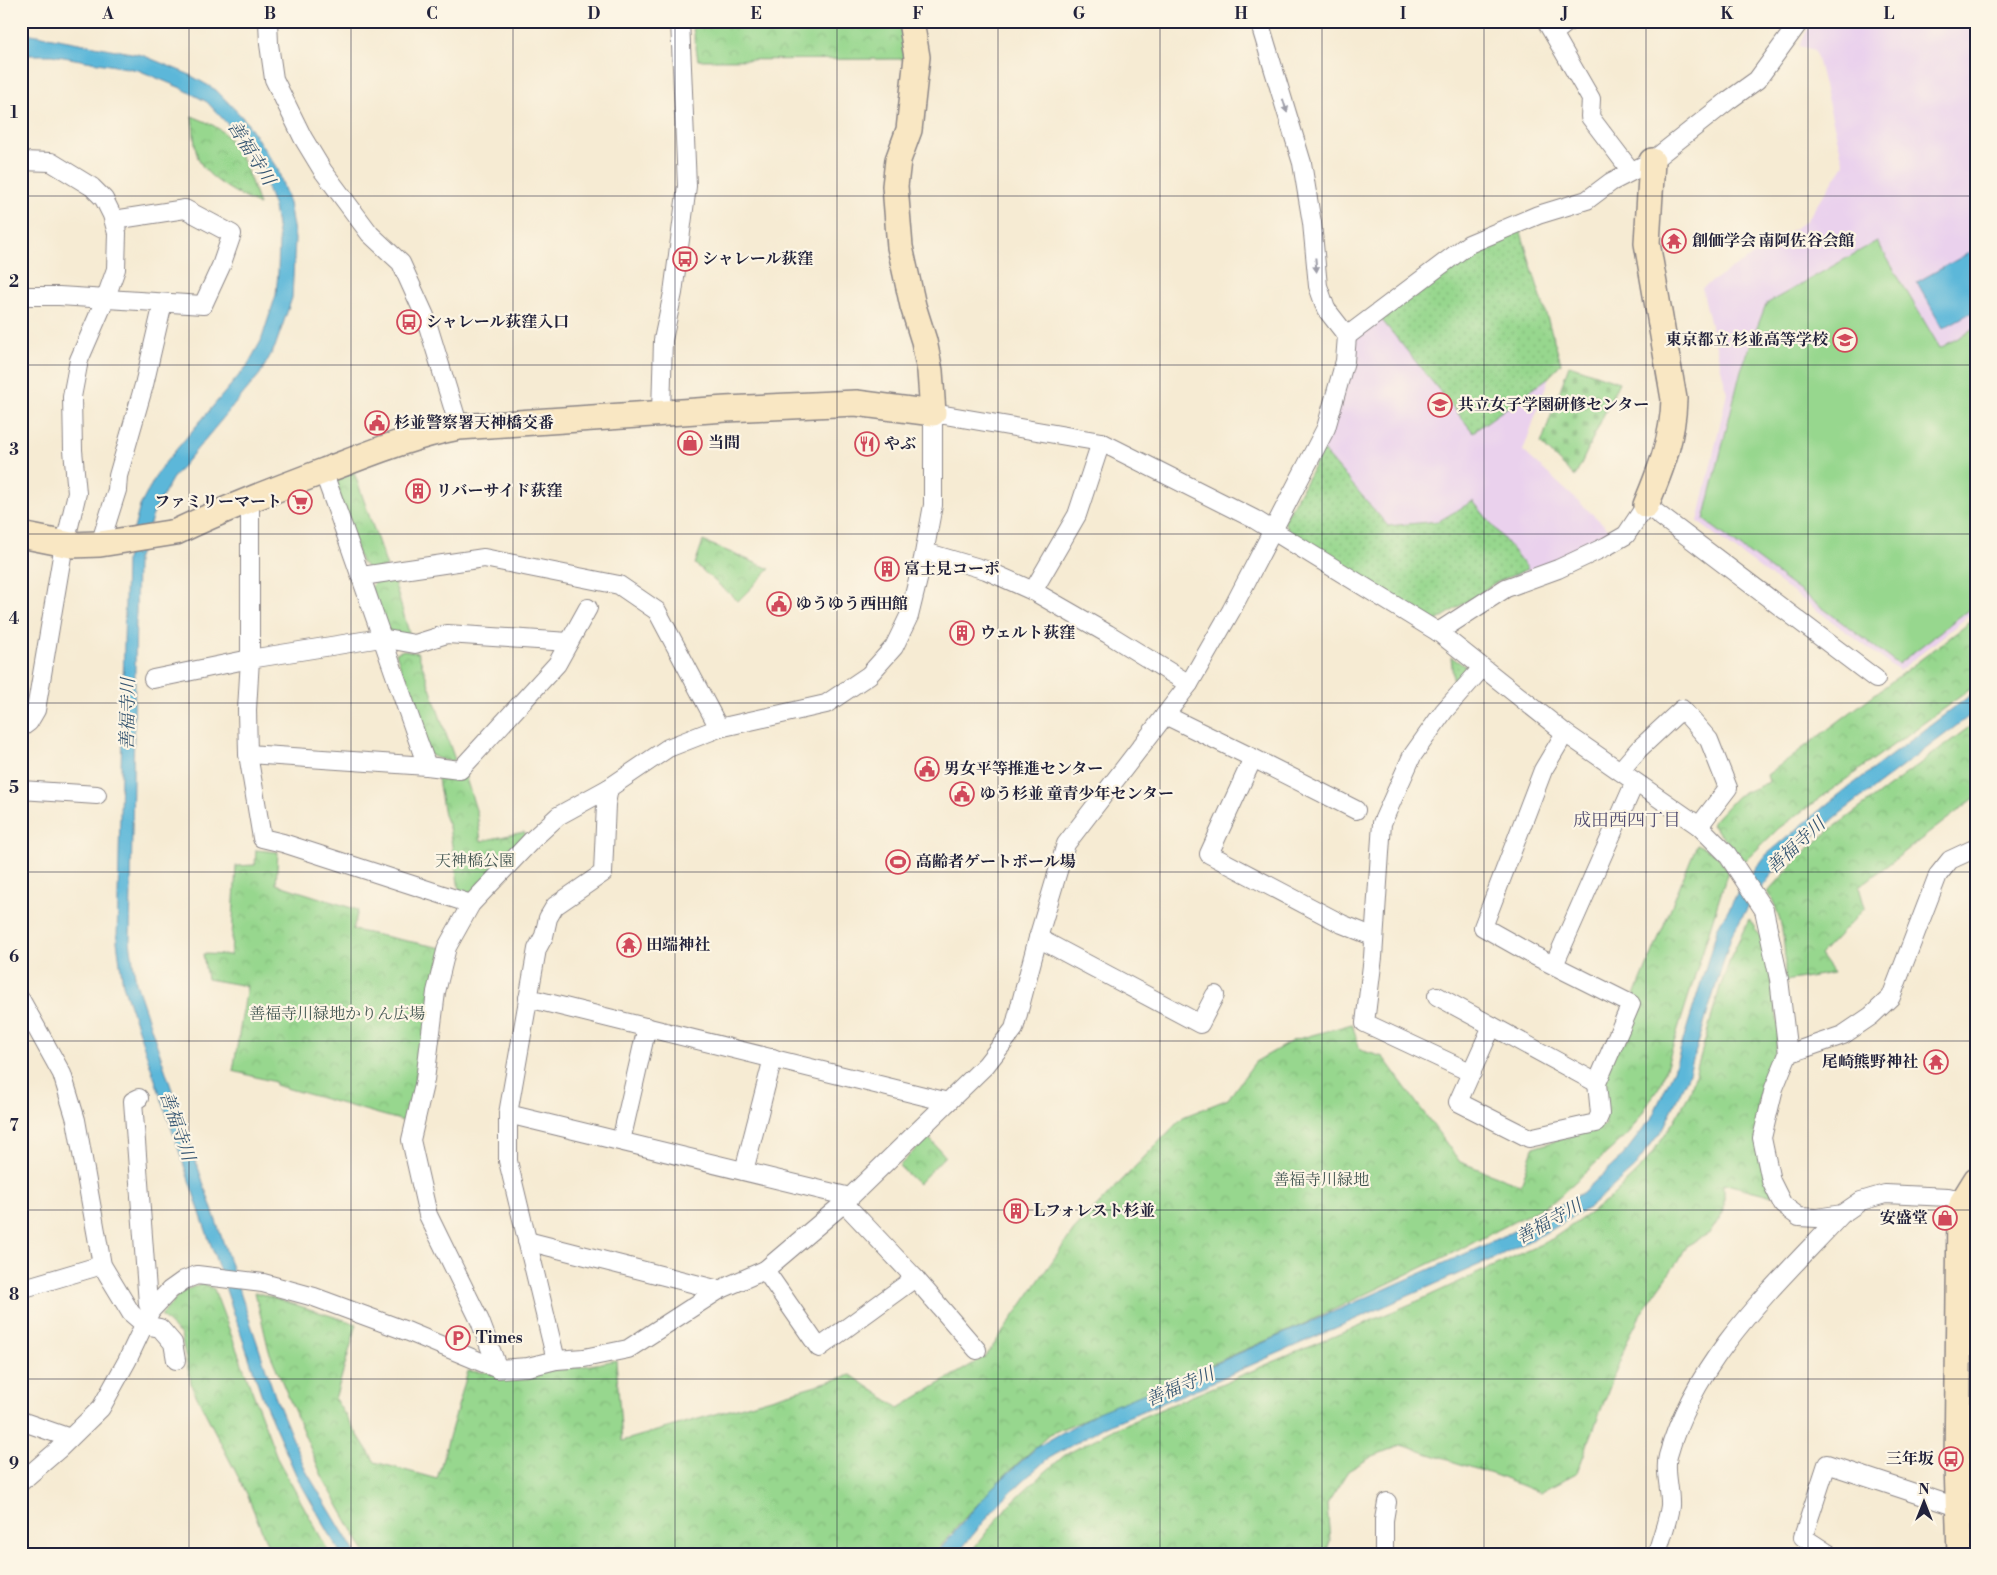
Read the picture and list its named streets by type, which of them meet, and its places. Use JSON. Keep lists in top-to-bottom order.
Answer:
{
  "districts": ["成田西四丁目"],
  "water": ["善福寺川"],
  "parks": ["天神橋公園", "善福寺川緑地かりん広場", "善福寺川緑地"],
  "places": {
    "temple": ["創価学会 南阿佐谷会館", "田端神社", "尾崎熊野神社"],
    "bus stop": ["シャレール荻窪", "シャレール荻窪入口", "三年坂"],
    "school or university": ["東京都立 杉並高等学校", "共立女子学園研修センター"],
    "public building": [
      "杉並警察署天神橋交番",
      "ゆうゆう西田館",
      "男女平等推進センター",
      "ゆう杉並 童青少年センター"
    ],
    "shop": ["当間", "安盛堂"],
    "restaurant": ["やぶ"],
    "building": [
      "リバーサイド荻窪",
      "富士見コーポ",
      "ウェルト荻窪",
      "Lフォレスト杉並"
    ],
    "supermarket": ["ファミリーマート"],
    "sports": ["高齢者ゲートボール場"],
    "parking": ["Times"]
  },
  "north": "top",
  "grid": {
    "columns": [
      "A",
      "B",
      "C",
      "D",
      "E",
      "F",
      "G",
      "H",
      "I",
      "J",
      "K",
      "L"
    ],
    "rows": [
      "1",
      "2",
      "3",
      "4",
      "5",
      "6",
      "7",
      "8",
      "9"
    ]
  }
}
